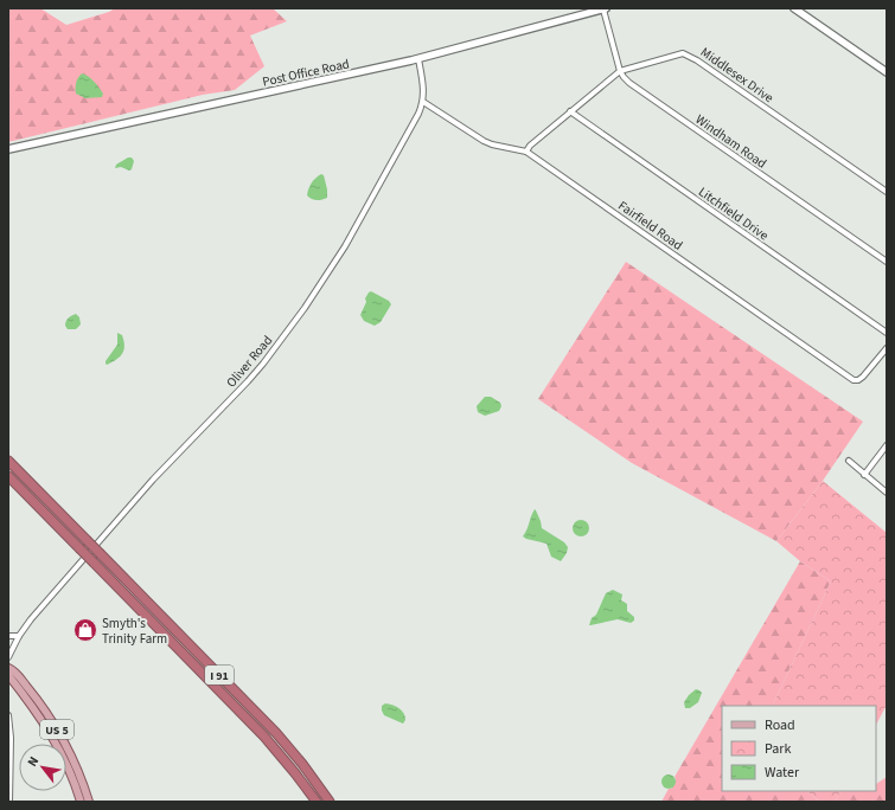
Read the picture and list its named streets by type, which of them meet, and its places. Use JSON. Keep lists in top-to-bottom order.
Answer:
{
  "streets": {
    "highway": ["I 91"],
    "main road": ["US 5"],
    "street": [
      "Post Office Road",
      "Middlesex Drive",
      "Windham Road",
      "Litchfield Drive",
      "Fairfield Road",
      "Oliver Road"
    ]
  },
  "crossings": [
    ["Post Office Road", "Windham Road"],
    ["Post Office Road", "Oliver Road"],
    ["Middlesex Drive", "Windham Road"],
    ["Middlesex Drive", "Litchfield Drive"],
    ["Middlesex Drive", "Fairfield Road"],
    ["Fairfield Road", "Oliver Road"]
  ],
  "places": {
    "shop": ["Smyth's Trinity Farm"]
  },
  "legend": ["Road", "Park", "Water"],
  "north": "top left"
}
